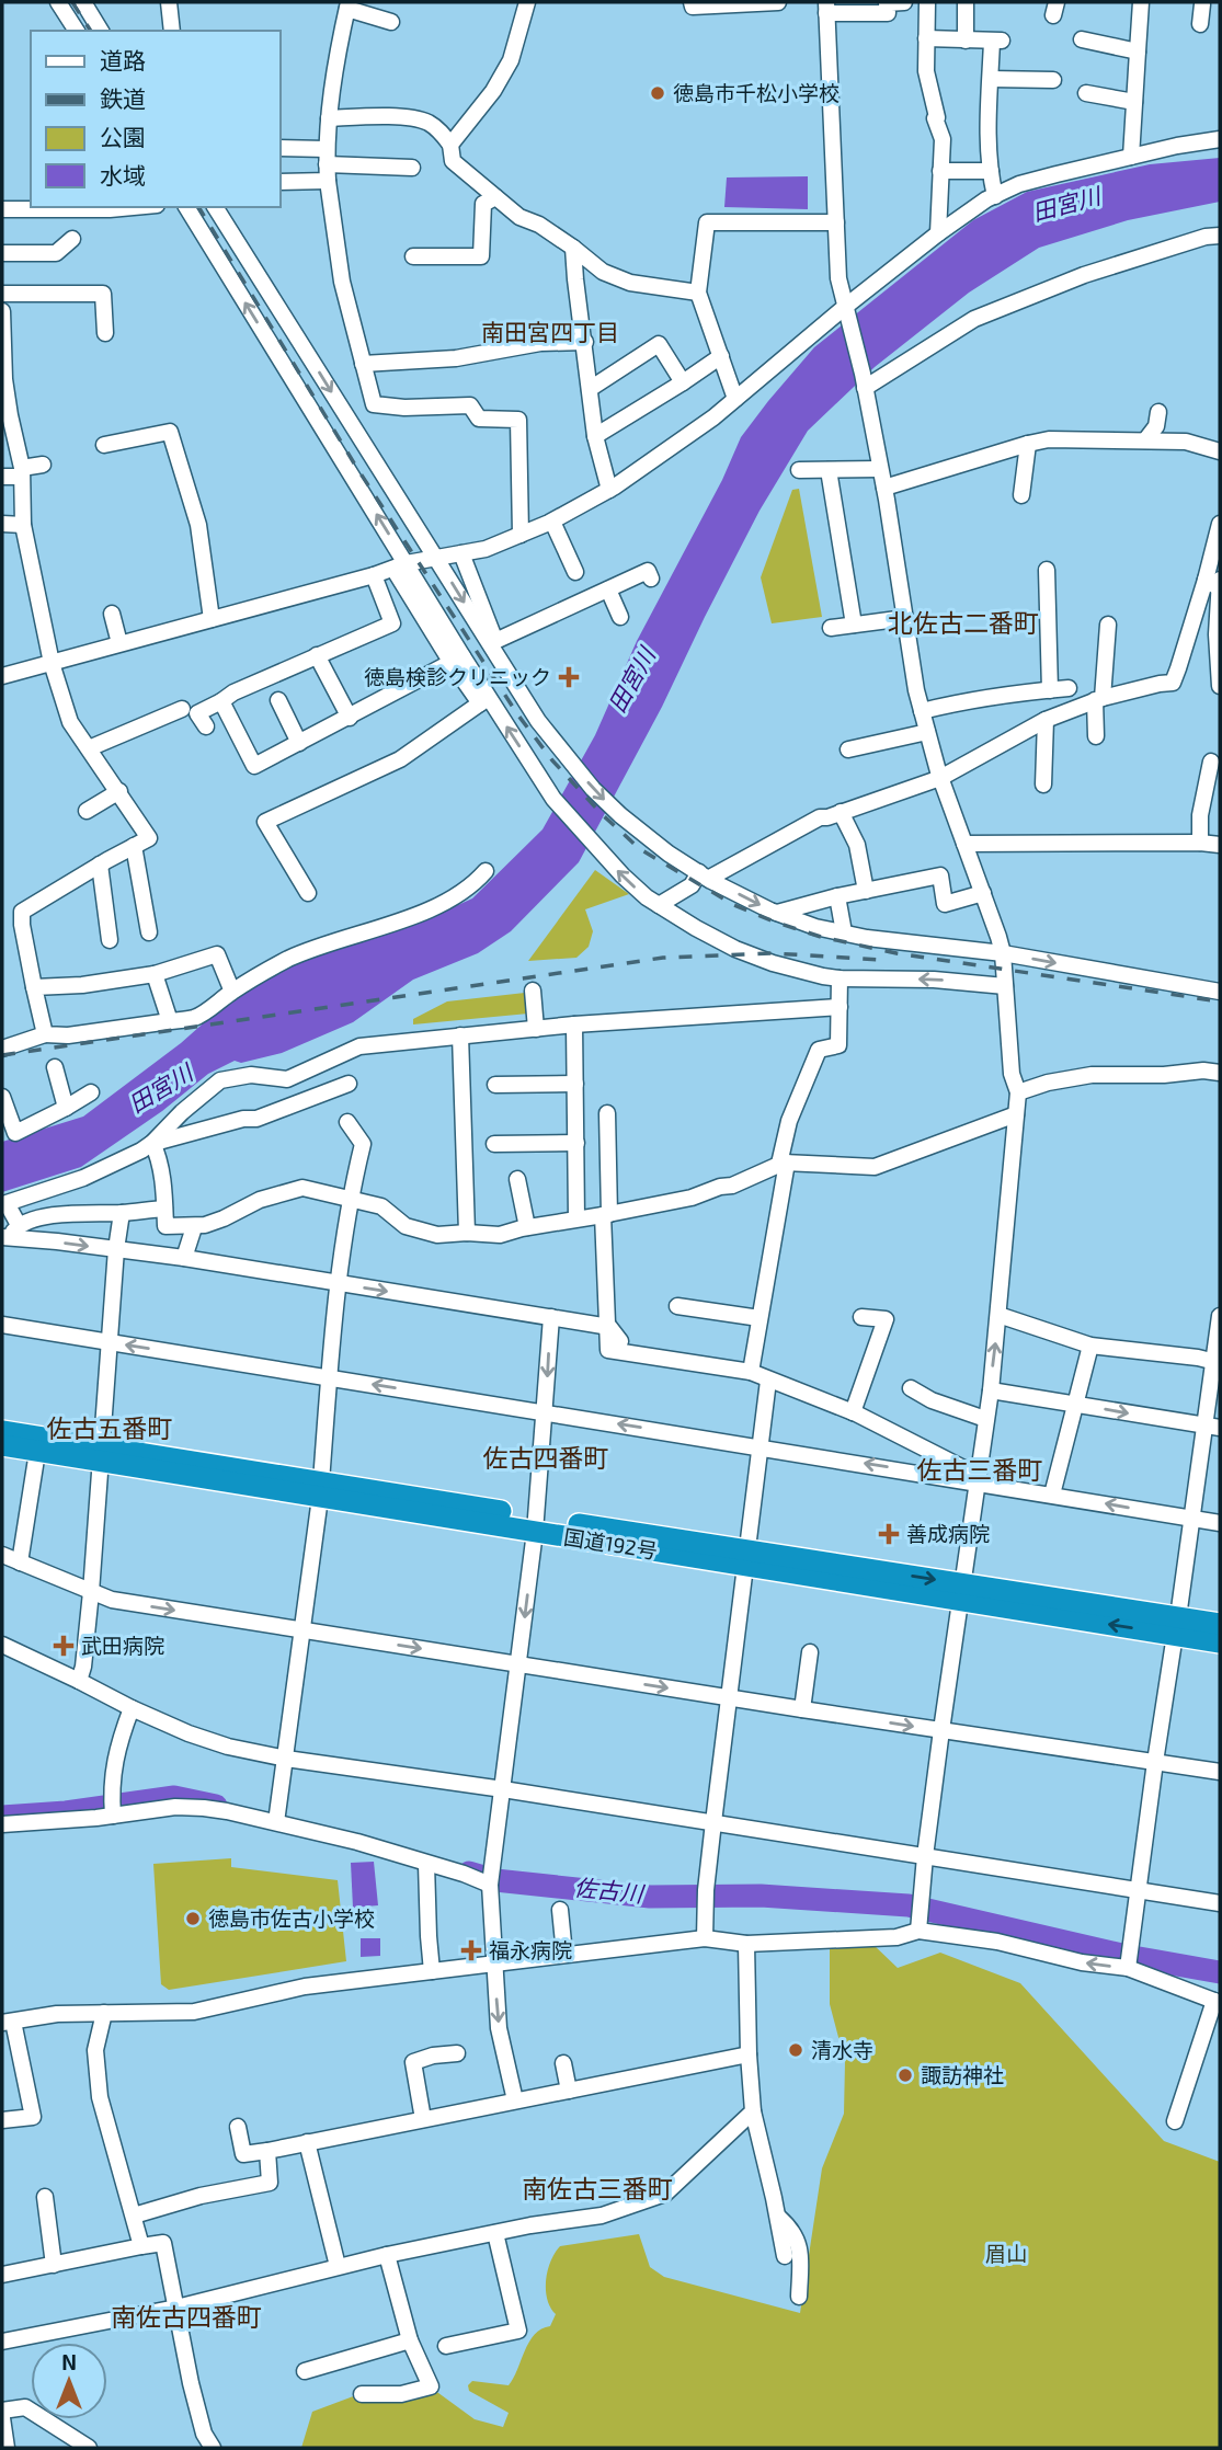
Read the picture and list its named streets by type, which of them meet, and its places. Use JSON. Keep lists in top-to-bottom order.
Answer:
{
  "streets": {
    "highway": ["国道192号"]
  },
  "districts": [
    "南田宮四丁目",
    "北佐古二番町",
    "佐古五番町",
    "佐古四番町",
    "佐古三番町",
    "南佐古三番町",
    "南佐古四番町"
  ],
  "water": ["田宮川", "佐古川"],
  "parks": ["眉山"],
  "places": {
    "other": [
      "徳島市千松小学校",
      "徳島市佐古小学校",
      "清水寺",
      "諏訪神社"
    ],
    "health": [
      "徳島検診クリニック",
      "善成病院",
      "武田病院",
      "福永病院"
    ]
  },
  "legend": [
    "道路",
    "鉄道",
    "公園",
    "水域"
  ],
  "north": "top"
}
